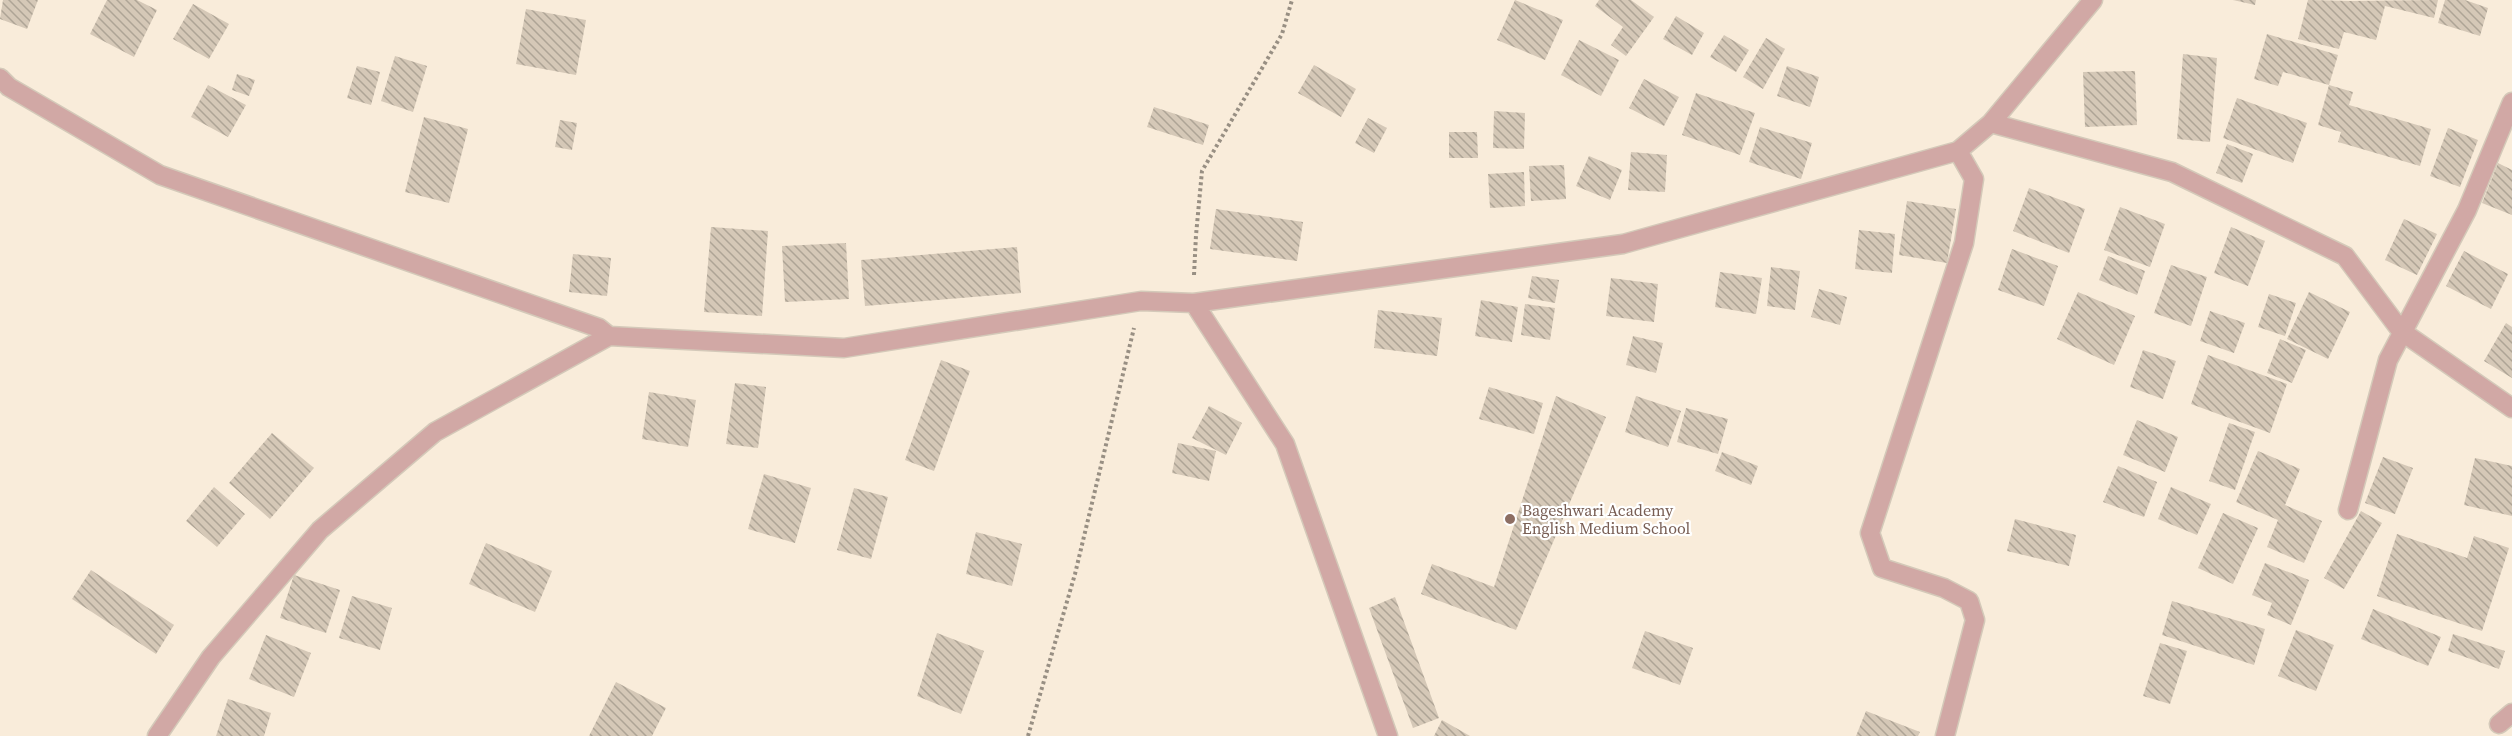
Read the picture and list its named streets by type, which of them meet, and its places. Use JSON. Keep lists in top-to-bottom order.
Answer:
{
  "places": ["Bageshwari Academy English Medium School"]
}
